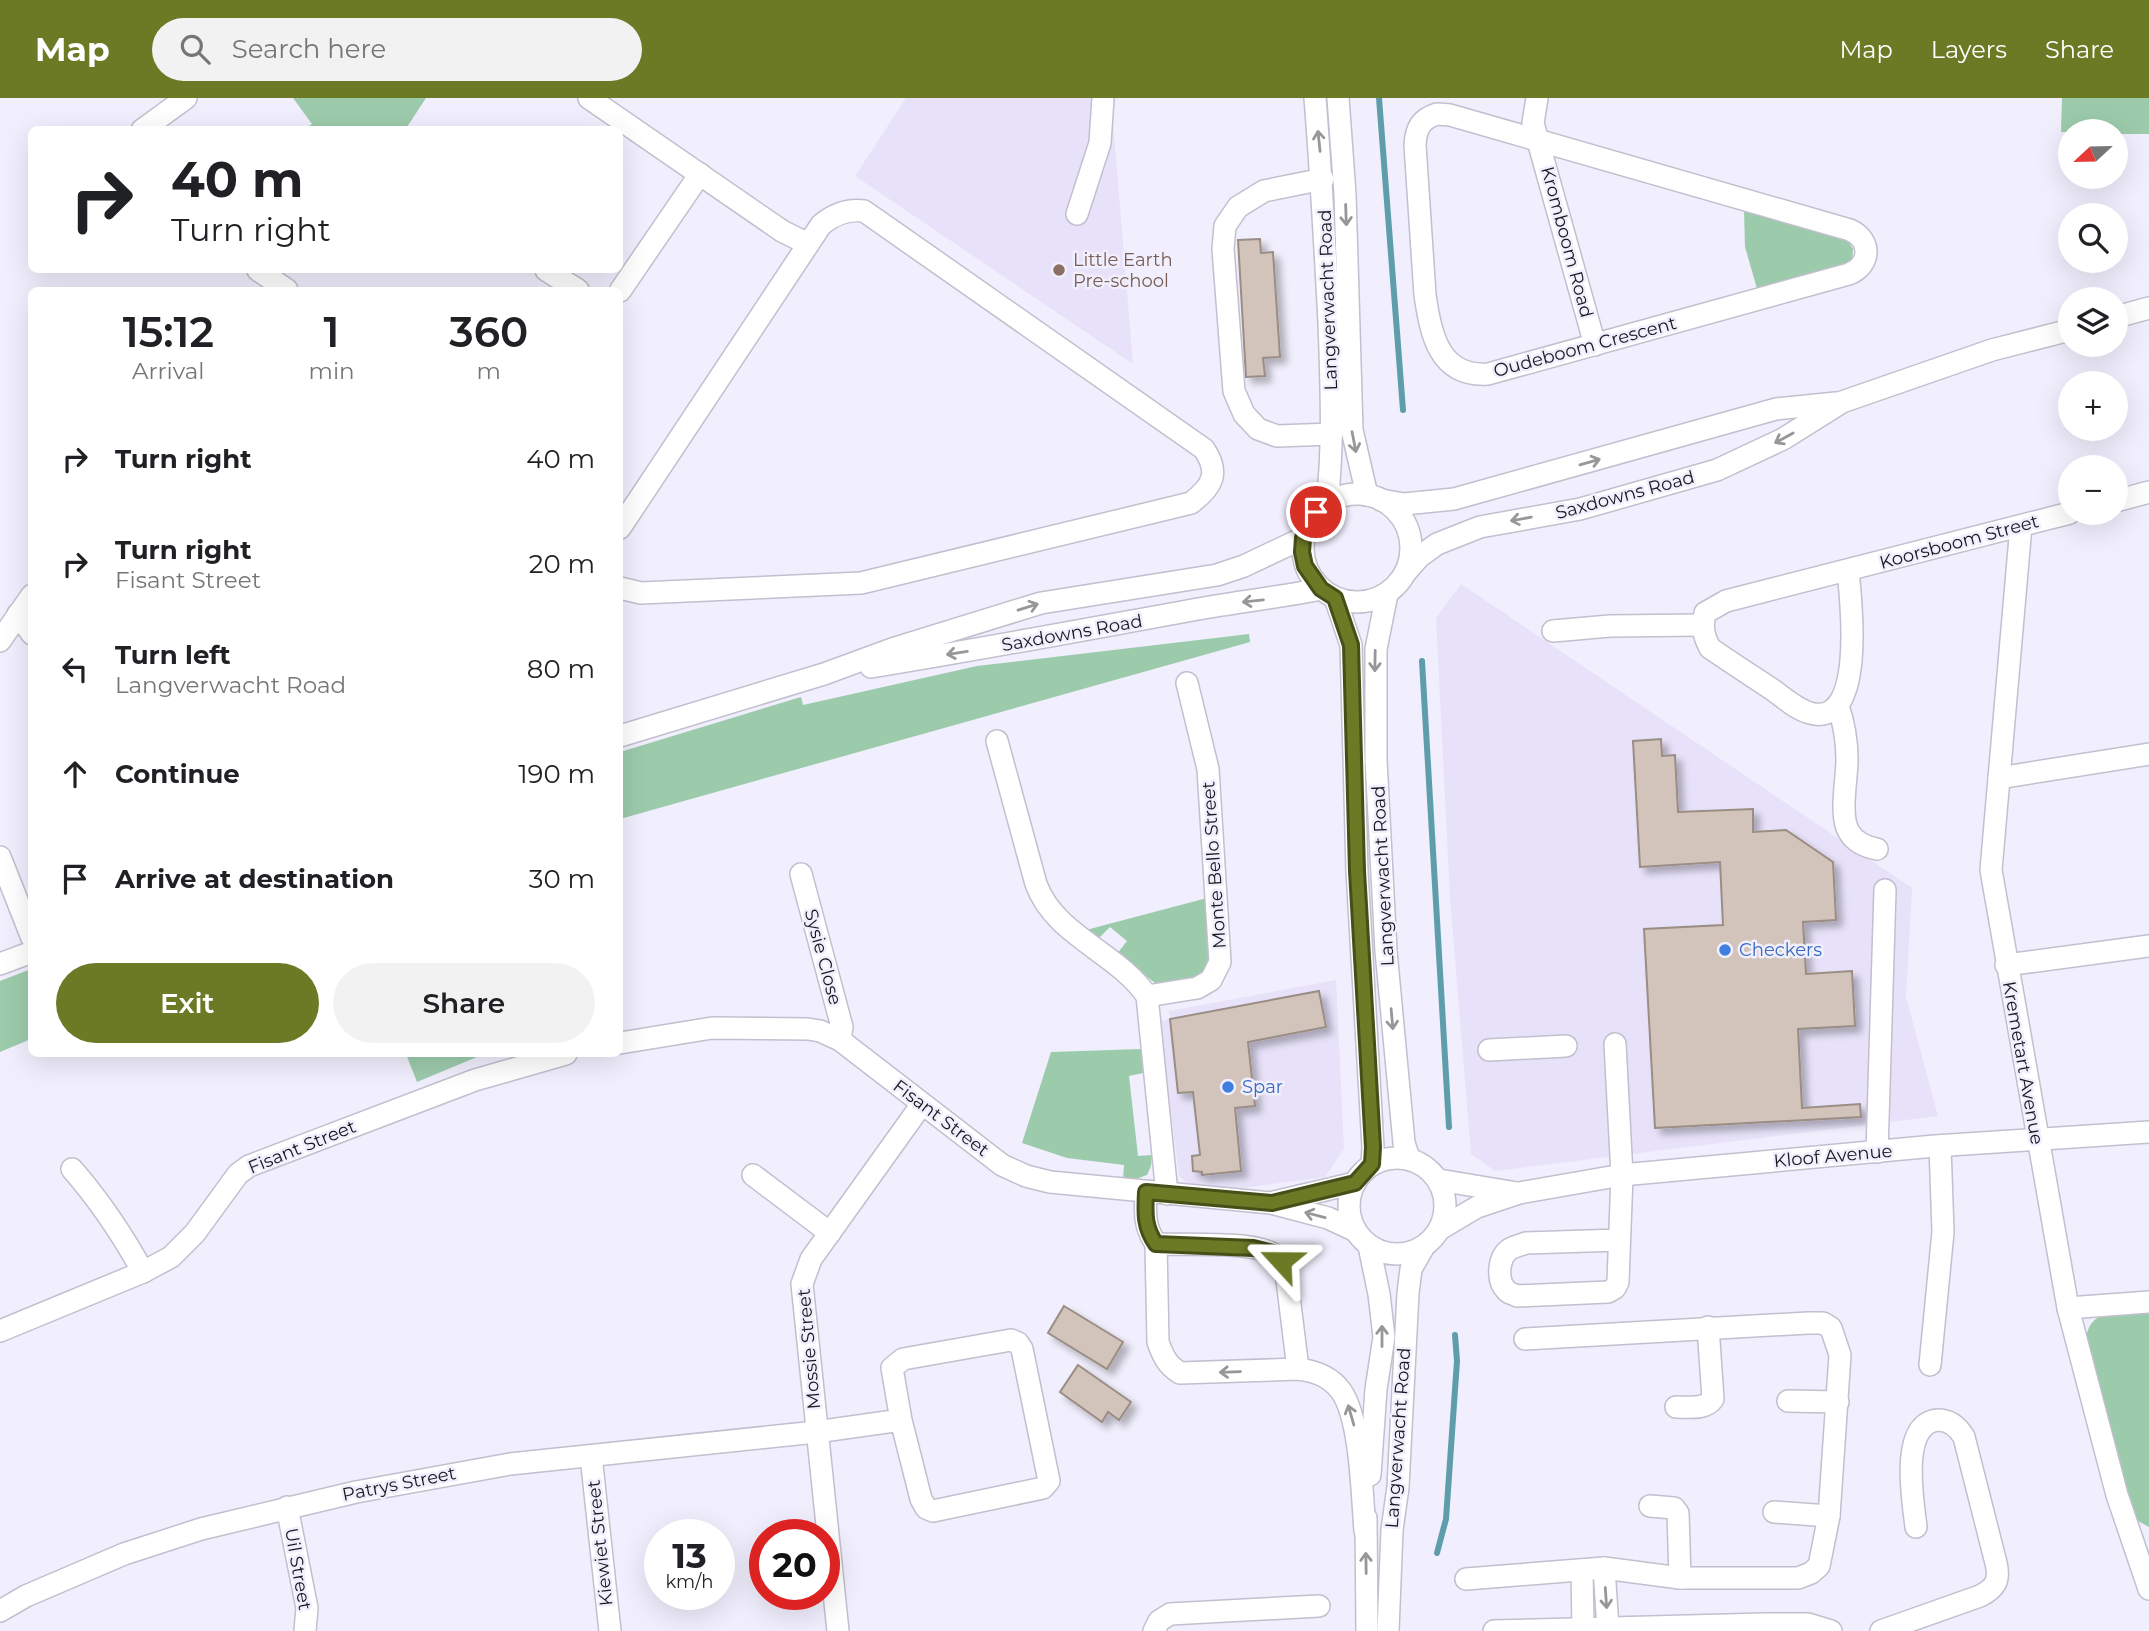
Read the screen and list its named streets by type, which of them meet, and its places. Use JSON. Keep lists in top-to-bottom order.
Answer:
{
  "streets": {
    "street": [
      "Kromboom Road",
      "Langverwacht Road",
      "Oudeboom Crescent",
      "Saxdowns Road",
      "Koorsboom Street",
      "Monte Bello Street",
      "Sysie Close",
      "Kremetart Avenue",
      "Fisant Street",
      "Kloof Avenue",
      "Mossie Street",
      "Patrys Street",
      "Kiewiet Street",
      "Uil Street"
    ]
  },
  "crossings": [
    ["Kromboom Road", "Oudeboom Crescent"],
    ["Langverwacht Road", "Saxdowns Road"],
    ["Langverwacht Road", "Fisant Street"],
    ["Langverwacht Road", "Kloof Avenue"],
    ["Koorsboom Street", "Kremetart Avenue"],
    ["Sysie Close", "Fisant Street"],
    ["Kremetart Avenue", "Kloof Avenue"],
    ["Fisant Street", "Kloof Avenue"],
    ["Fisant Street", "Mossie Street"],
    ["Mossie Street", "Patrys Street"],
    ["Patrys Street", "Kiewiet Street"],
    ["Patrys Street", "Uil Street"]
  ],
  "places": ["Little Earth Pre-school", "Checkers", "Spar"],
  "north": "left",
  "page": {
    "header": "Map",
    "search": "Search here",
    "nav": ["Map", "Layers", "Share"],
    "map_buttons": ["+", "−"],
    "turn": ["40 m", "Turn right"],
    "eta": [
      "15:12",
      "Arrival",
      "1",
      "min",
      "360",
      "m"
    ],
    "list": [
      {
        "name": "Turn right",
        "value": "40 m"
      },
      {
        "name": "Turn right",
        "note": "Fisant Street",
        "value": "20 m"
      },
      {
        "name": "Turn left",
        "note": "Langverwacht Road",
        "value": "80 m"
      },
      {
        "name": "Continue",
        "value": "190 m"
      },
      {
        "name": "Arrive at destination",
        "value": "30 m"
      }
    ],
    "buttons": ["Exit", "Share"],
    "speed": "13 km/h",
    "limit": "20"
  }
}
